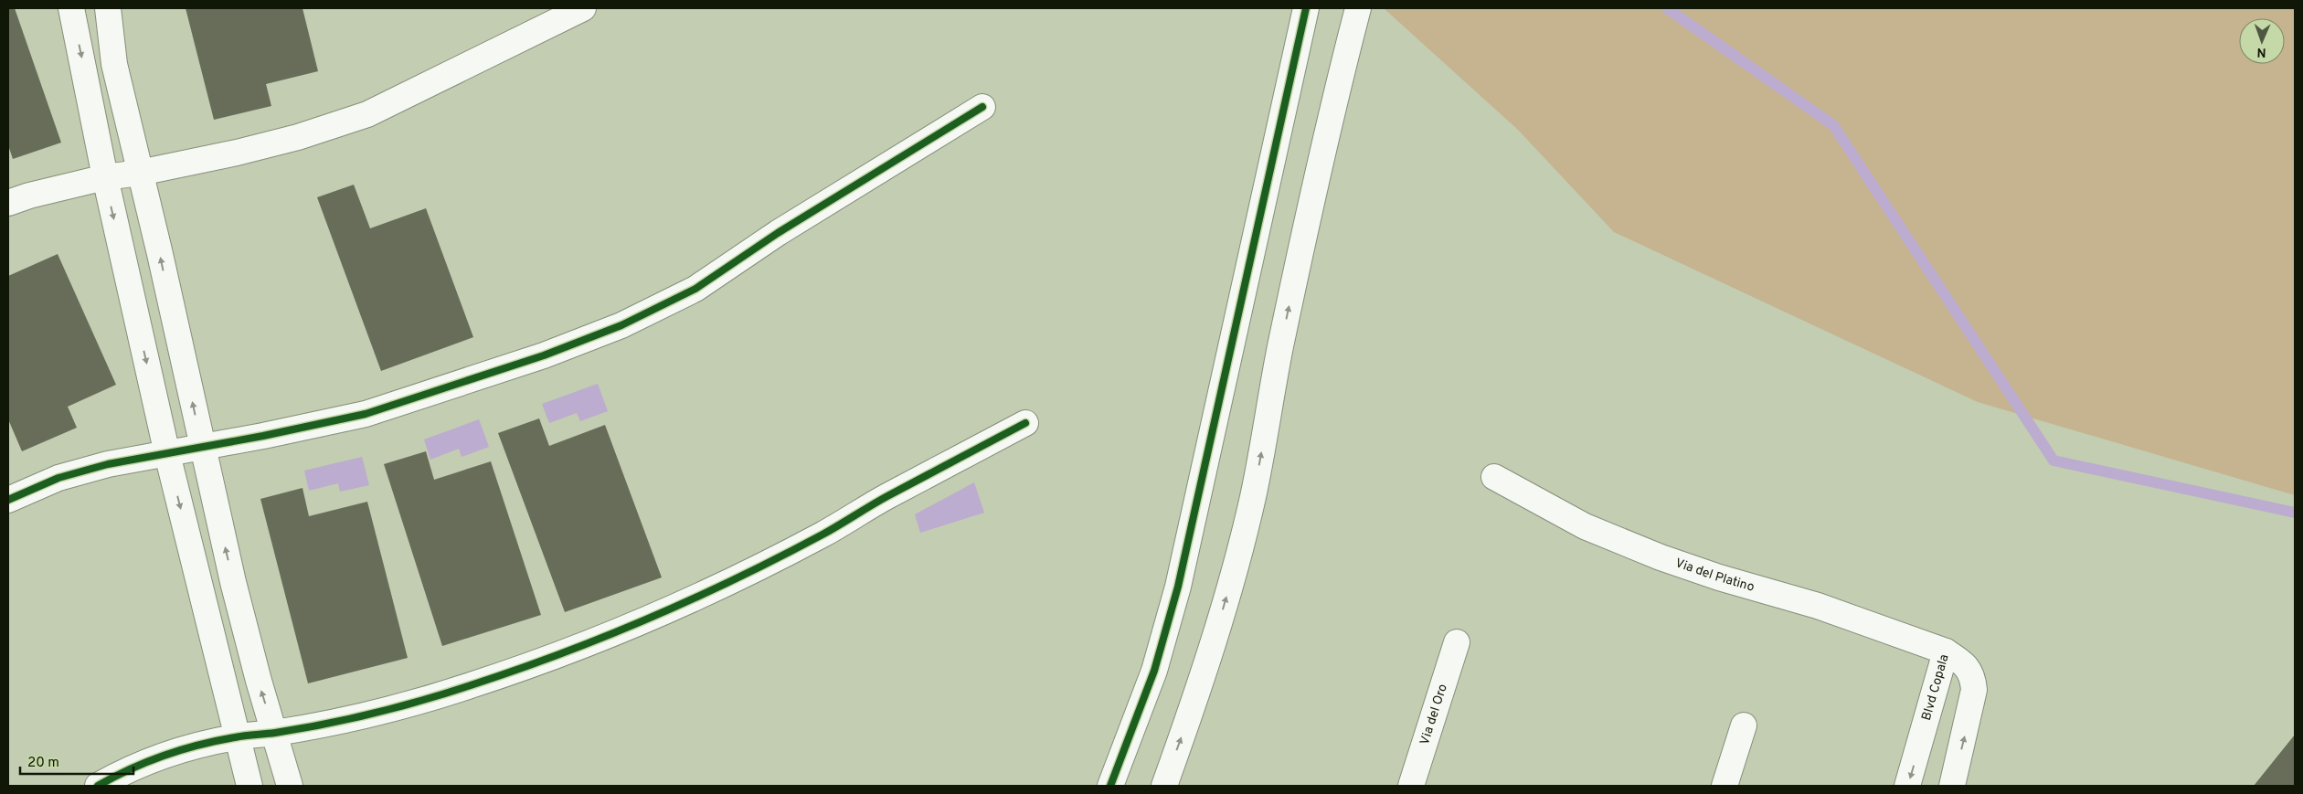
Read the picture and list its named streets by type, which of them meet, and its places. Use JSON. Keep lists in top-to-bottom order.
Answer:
{
  "streets": {
    "street": ["Via del Platino", "Blvd Copala", "Via del Oro"]
  },
  "crossings": [
    ["Via del Platino", "Blvd Copala"]
  ],
  "scale_bar": "20 m",
  "north": "bottom"
}
